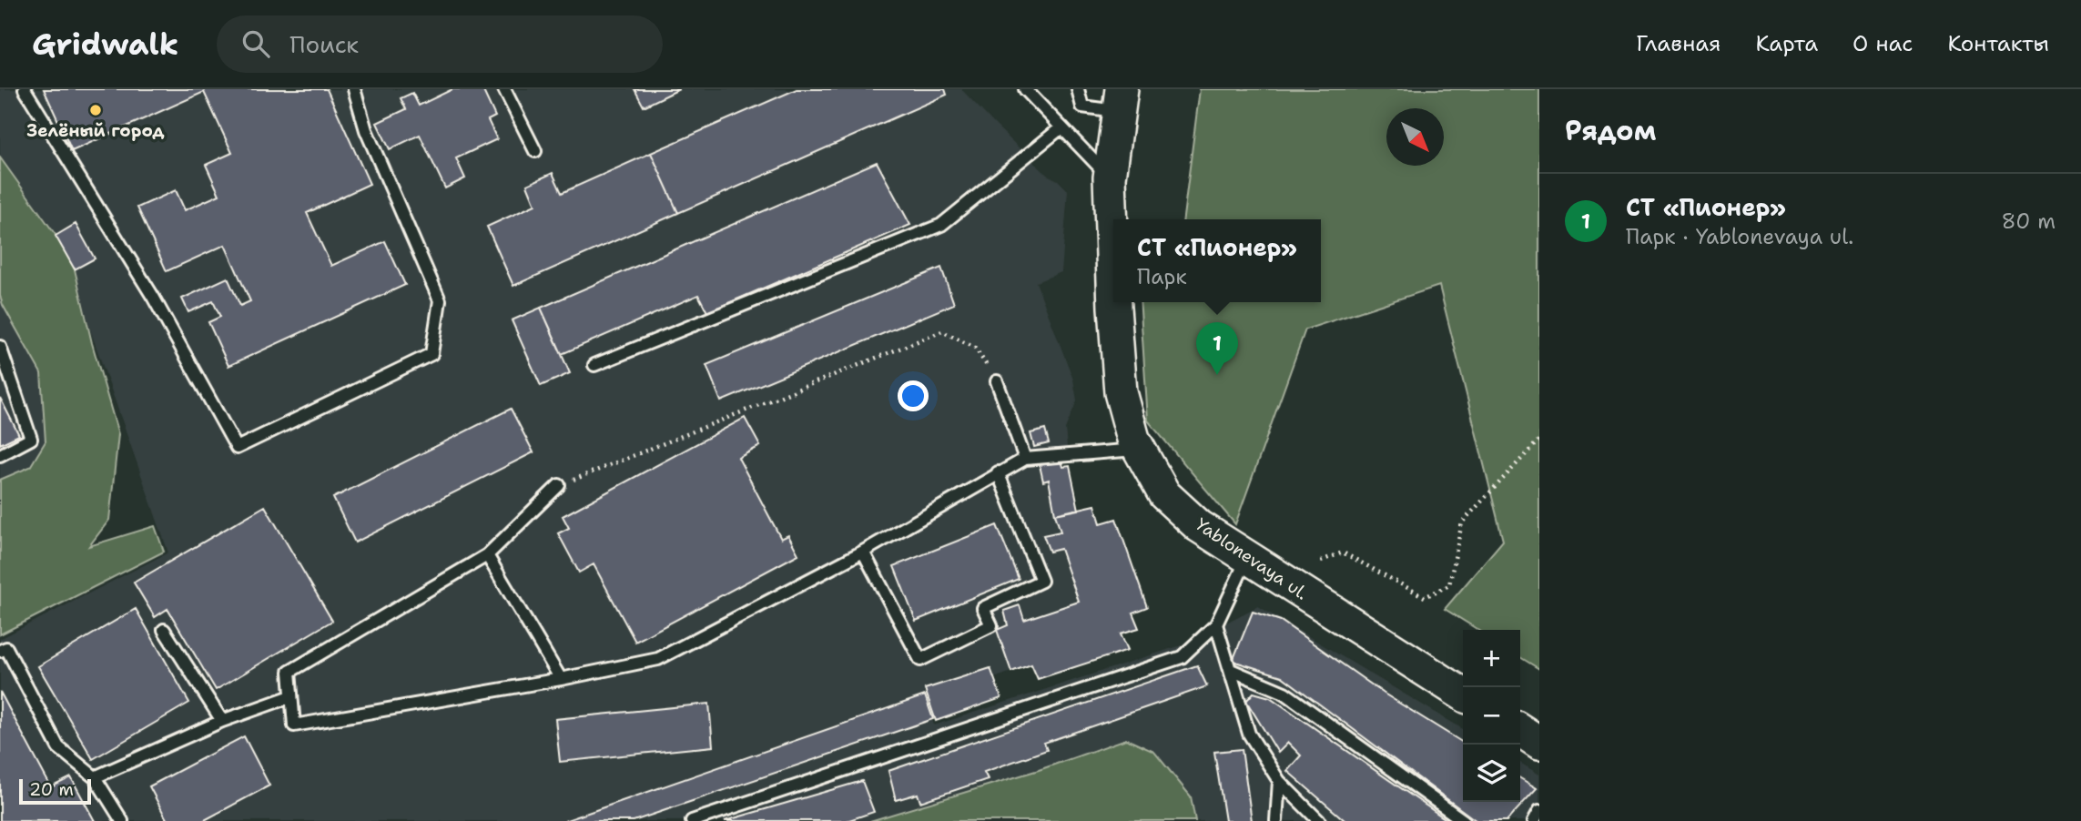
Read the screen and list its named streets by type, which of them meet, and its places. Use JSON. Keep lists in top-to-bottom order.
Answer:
{
  "streets": {
    "street": ["Yablonevaya ul."]
  },
  "places": ["Зелёный город"],
  "scale_bar": "20 m",
  "north": "bottom right",
  "page": {
    "header": "Gridwalk",
    "search": "Поиск",
    "nav": [
      "Главная",
      "Карта",
      "О нас",
      "Контакты"
    ],
    "heading": "Рядом",
    "list": [
      {
        "mark": "1",
        "name": "СТ «Пионер»",
        "note": "Парк · Yablonevaya ul.",
        "value": "80 m"
      }
    ],
    "popup": ["СТ «Пионер»", "Парк"],
    "pins": "1",
    "map_buttons": ["+", "−"],
    "scale": "20 m"
  }
}
